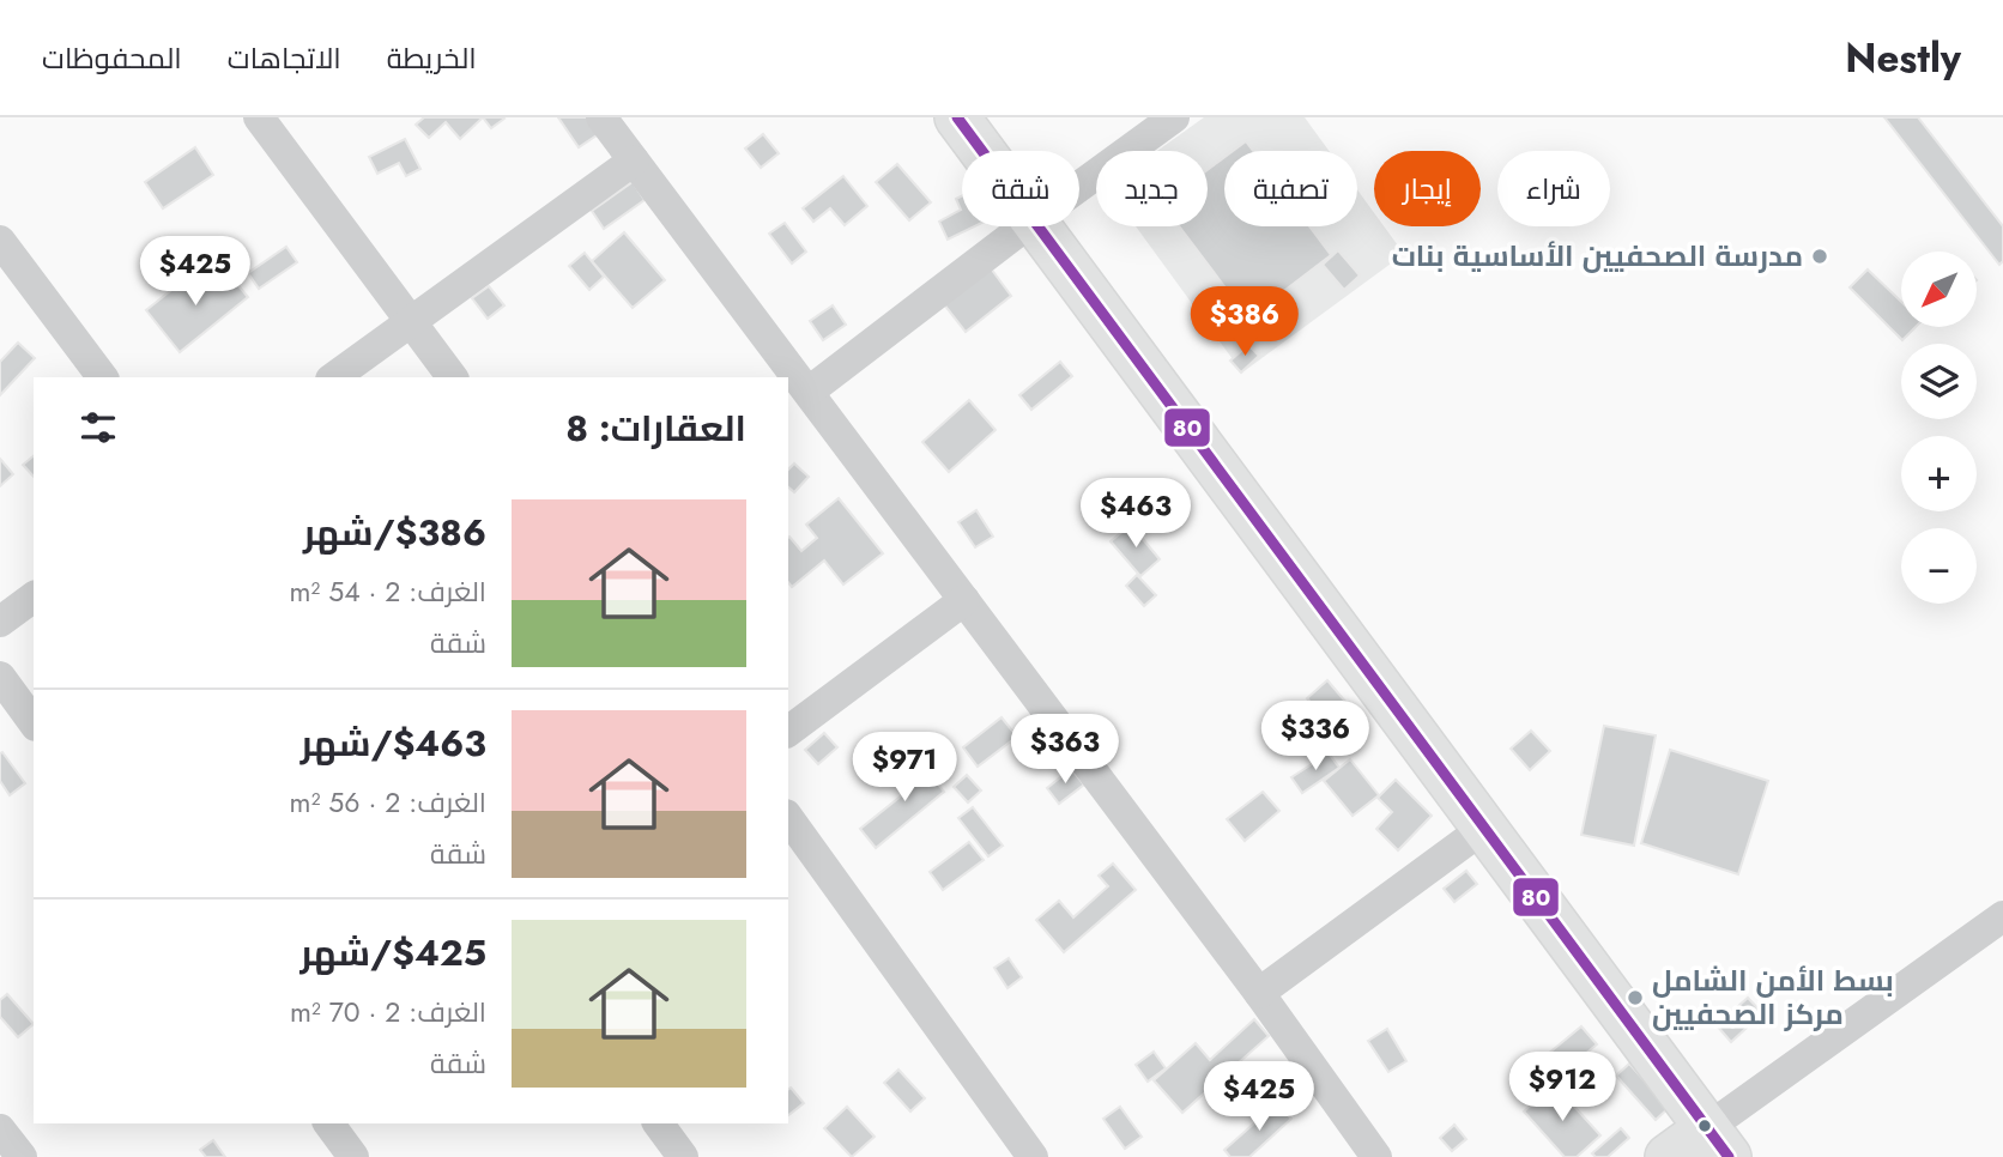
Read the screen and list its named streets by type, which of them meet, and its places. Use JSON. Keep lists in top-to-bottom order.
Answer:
{
  "places": ["مدرسة الصحفيين الأساسية بنات", "بسط الأمن الشامل مركز الصحفيين"],
  "lines": ["transit line 80"],
  "north": "bottom left",
  "page": {
    "header": "Nestly",
    "nav": ["الخريطة", "الاتجاهات", "المحفوظات"],
    "chip": [
      "شراء",
      "إيجار",
      "تصفية",
      "جديد",
      "شقة"
    ],
    "price": [
      "$425",
      "$386",
      "$463",
      "$336",
      "$363",
      "$971",
      "$912",
      "$425"
    ],
    "map_buttons": ["+", "−"],
    "heading": "العقارات: 8",
    "list": [
      {
        "name": "$386/شهر",
        "note": "الغرف: 2 · 54 m² · شقة"
      },
      {
        "name": "$463/شهر",
        "note": "الغرف: 2 · 56 m² · شقة"
      },
      {
        "name": "$425/شهر",
        "note": "الغرف: 2 · 70 m² · شقة"
      }
    ]
  }
}
